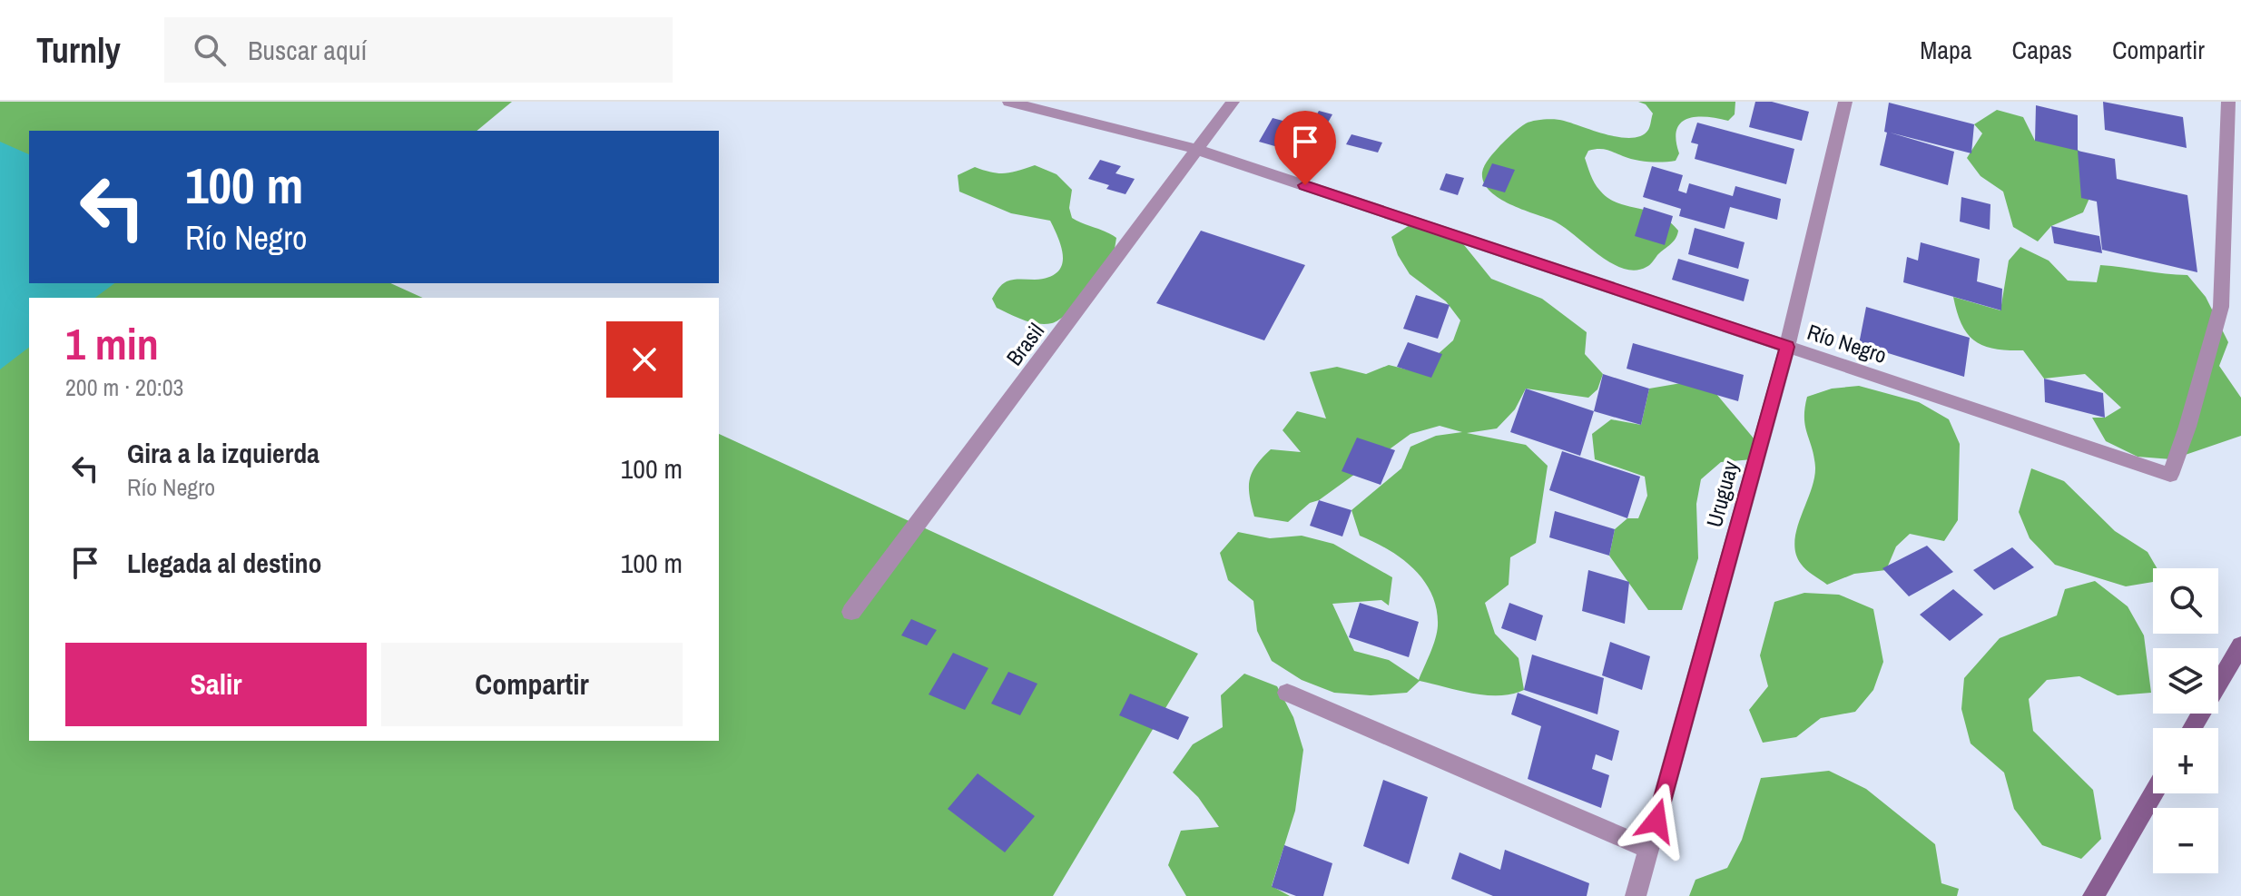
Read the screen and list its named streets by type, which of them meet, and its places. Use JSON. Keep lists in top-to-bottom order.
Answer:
{
  "streets": {
    "street": ["Río Negro", "Brasil", "Uruguay"]
  },
  "crossings": [
    ["Río Negro", "Brasil"],
    ["Río Negro", "Uruguay"]
  ],
  "page": {
    "header": "Turnly",
    "search": "Buscar aquí",
    "nav": ["Mapa", "Capas", "Compartir"],
    "turn": ["100 m", "Río Negro"],
    "heading": ["1 min", "200 m · 20:03"],
    "list": [
      {
        "name": "Gira a la izquierda",
        "note": "Río Negro",
        "value": "100 m"
      },
      {
        "name": "Llegada al destino",
        "value": "100 m"
      }
    ],
    "map_buttons": ["+", "−"],
    "buttons": ["Salir", "Compartir"]
  }
}
